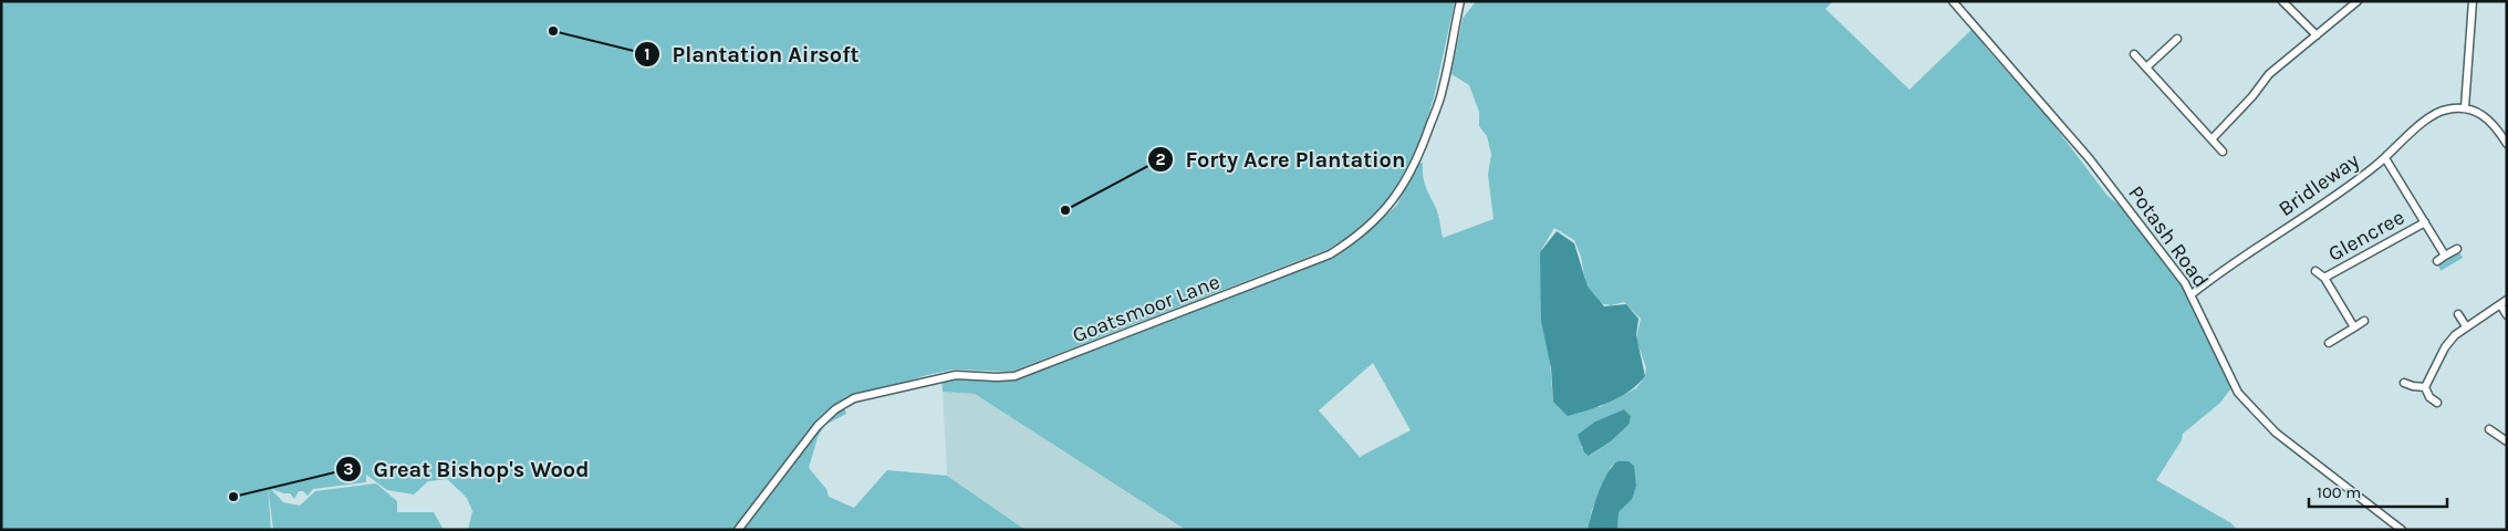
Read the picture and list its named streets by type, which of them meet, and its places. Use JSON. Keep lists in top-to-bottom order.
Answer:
{
  "streets": {
    "street": [
      "Bridleway",
      "Glencree",
      "Potash Road",
      "Goatsmoor Lane"
    ]
  },
  "crossings": [
    ["Bridleway", "Potash Road"]
  ],
  "places": ["Plantation Airsoft", "Forty Acre Plantation", "Great Bishop's Wood"],
  "scale_bar": "100 m"
}
